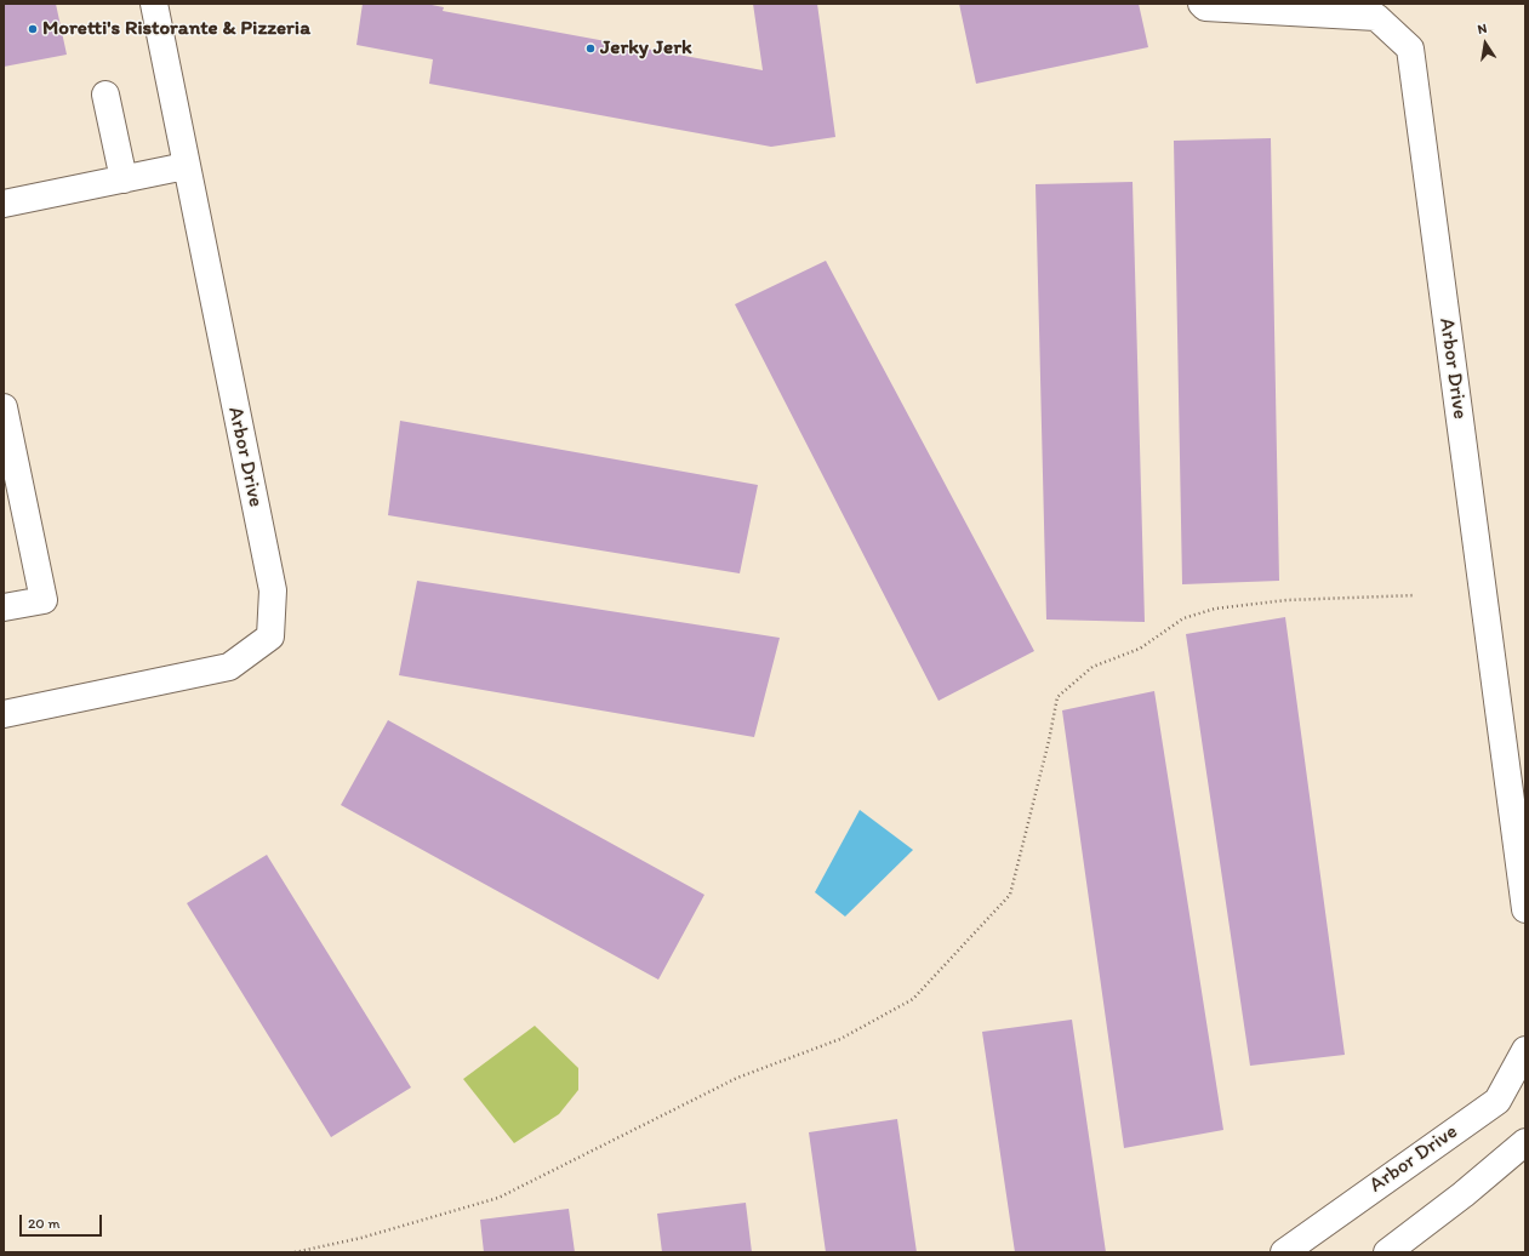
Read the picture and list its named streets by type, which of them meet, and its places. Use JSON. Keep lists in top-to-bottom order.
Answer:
{
  "streets": {
    "main road": ["Arbor Drive"]
  },
  "places": ["Moretti's Ristorante & Pizzeria", "Jerky Jerk"],
  "scale_bar": "20 m",
  "north": "top"
}
